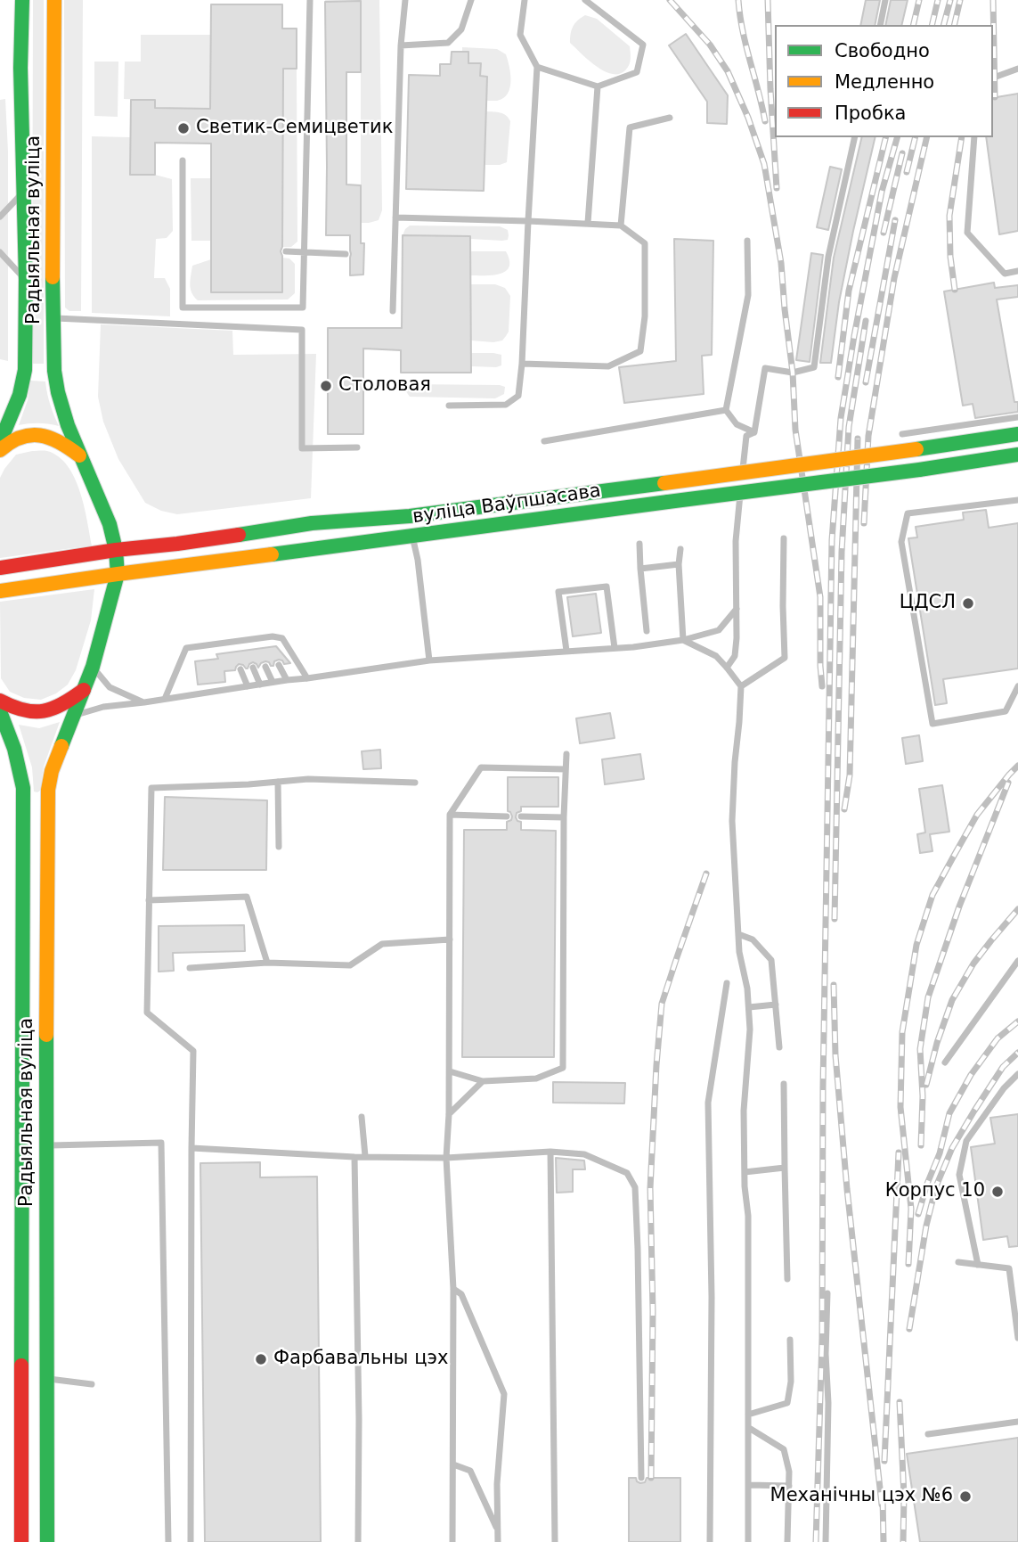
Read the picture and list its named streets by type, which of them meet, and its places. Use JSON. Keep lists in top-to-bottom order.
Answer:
{
  "streets": {
    "main road": ["Радыяльная вуліца", "вуліца Ваўпшасава"]
  },
  "crossings": [
    ["Радыяльная вуліца", "вуліца Ваўпшасава"]
  ],
  "places": [
    "Светик-Семицветик",
    "Столовая",
    "ЦДСЛ",
    "Корпус 10",
    "Фарбавальны цэх",
    "Механічны цэх №6"
  ],
  "legend": ["Свободно", "Медленно", "Пробка"]
}
